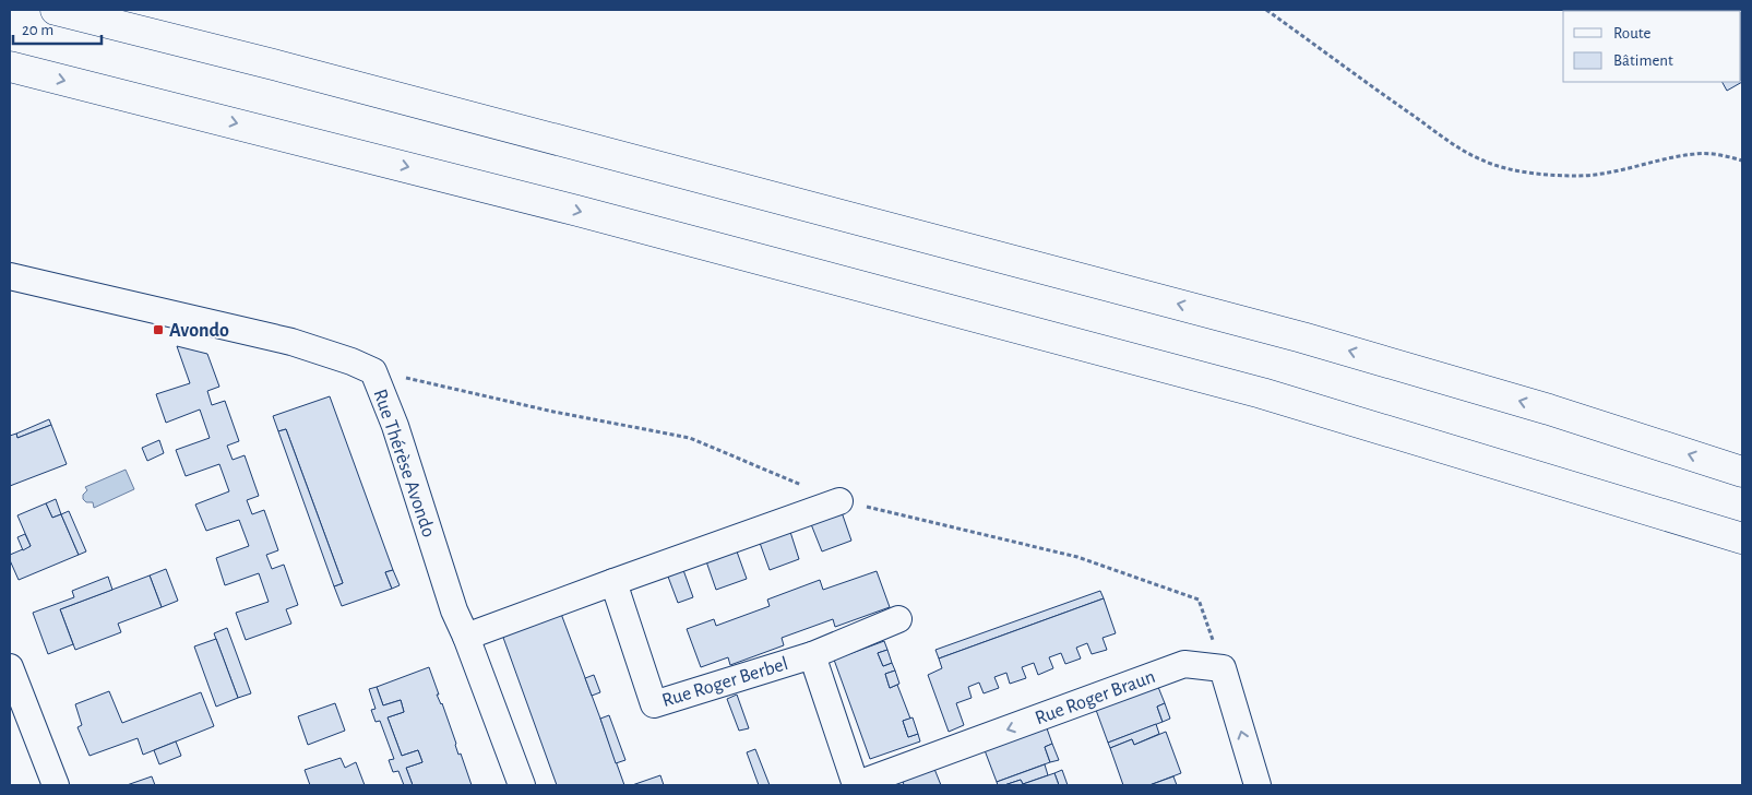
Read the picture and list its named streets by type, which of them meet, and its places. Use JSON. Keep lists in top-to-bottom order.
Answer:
{
  "streets": {
    "street": ["Rue Thérèse Avondo", "Rue Roger Berbel", "Rue Roger Braun"]
  },
  "crossings": [
    ["Rue Roger Berbel", "Rue Roger Braun"]
  ],
  "places": {
    "transit": ["Avondo"]
  },
  "legend": ["Route", "Bâtiment"],
  "scale_bar": "20 m"
}
